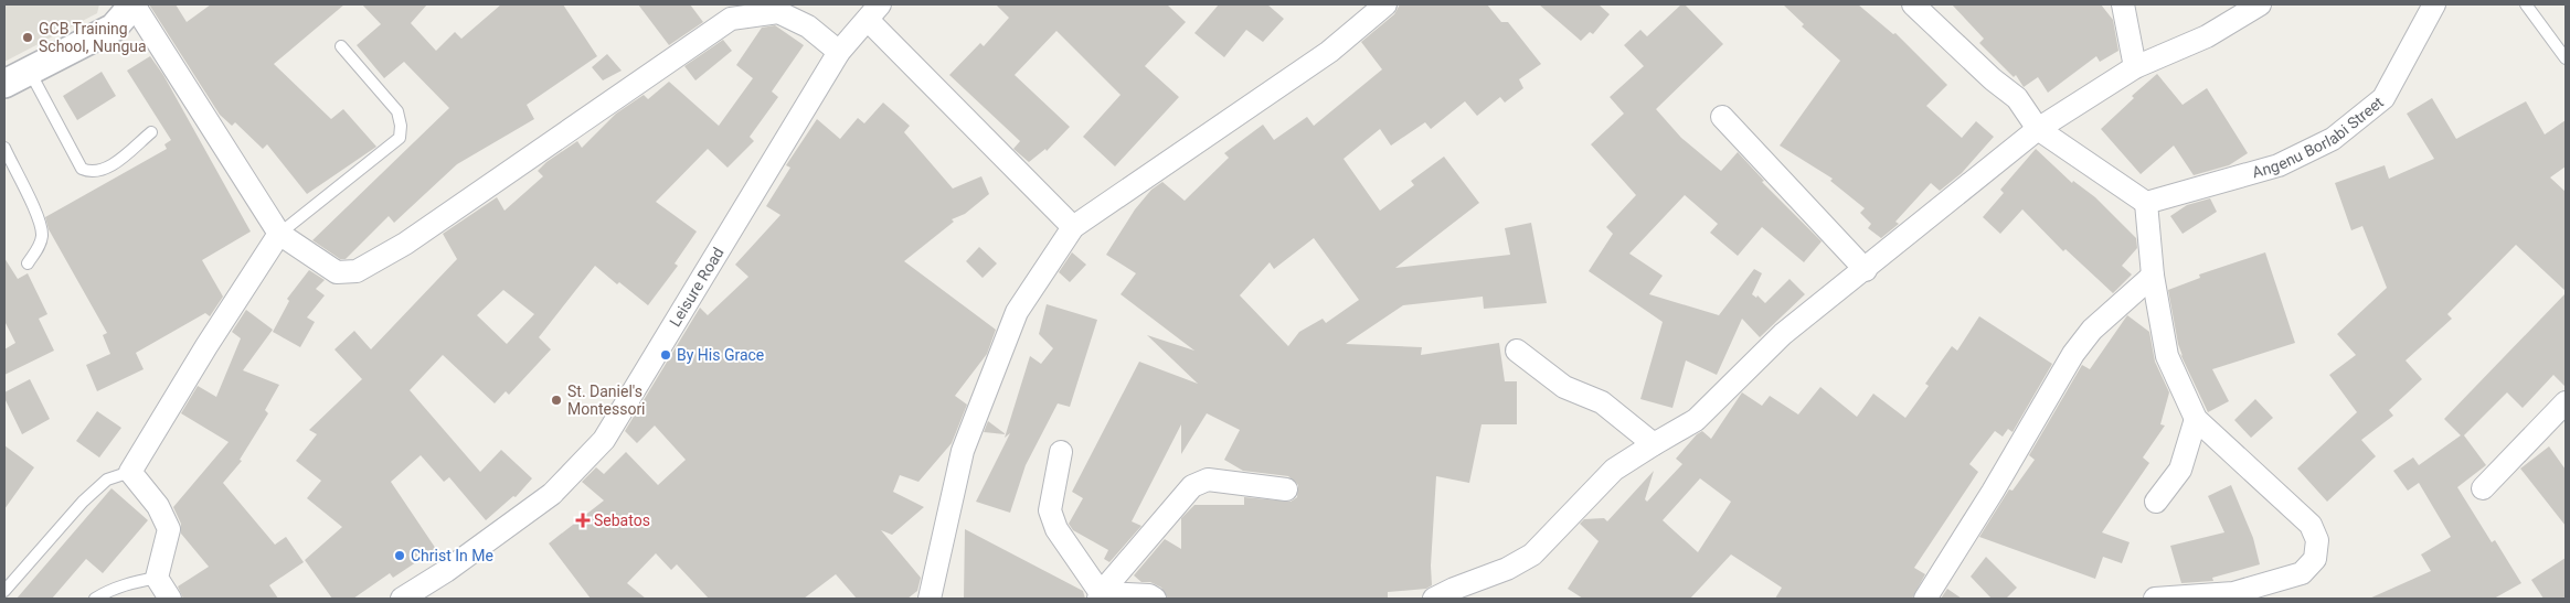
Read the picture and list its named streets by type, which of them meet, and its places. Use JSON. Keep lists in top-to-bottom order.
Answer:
{
  "streets": {
    "street": ["Angenu Borlabi Street", "Leisure Road"]
  },
  "places": {
    "other": [
      "GCB Training School, Nungua",
      "By His Grace",
      "St. Daniel's Montessori",
      "Christ In Me"
    ],
    "health": ["Sebatos"]
  }
}
